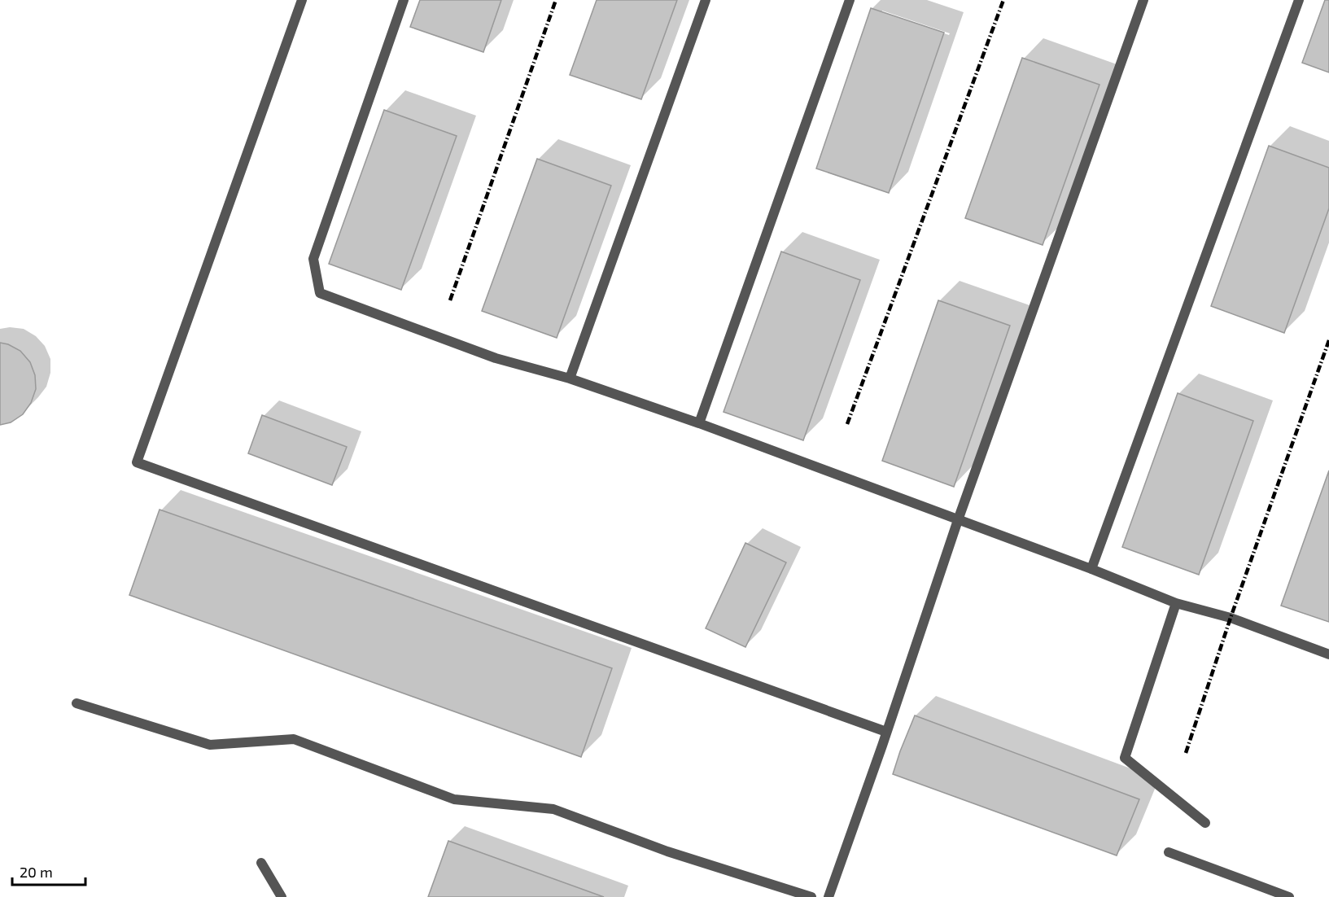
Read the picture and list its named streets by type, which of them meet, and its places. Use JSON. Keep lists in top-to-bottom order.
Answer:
{
  "scale_bar": "20 m"
}
